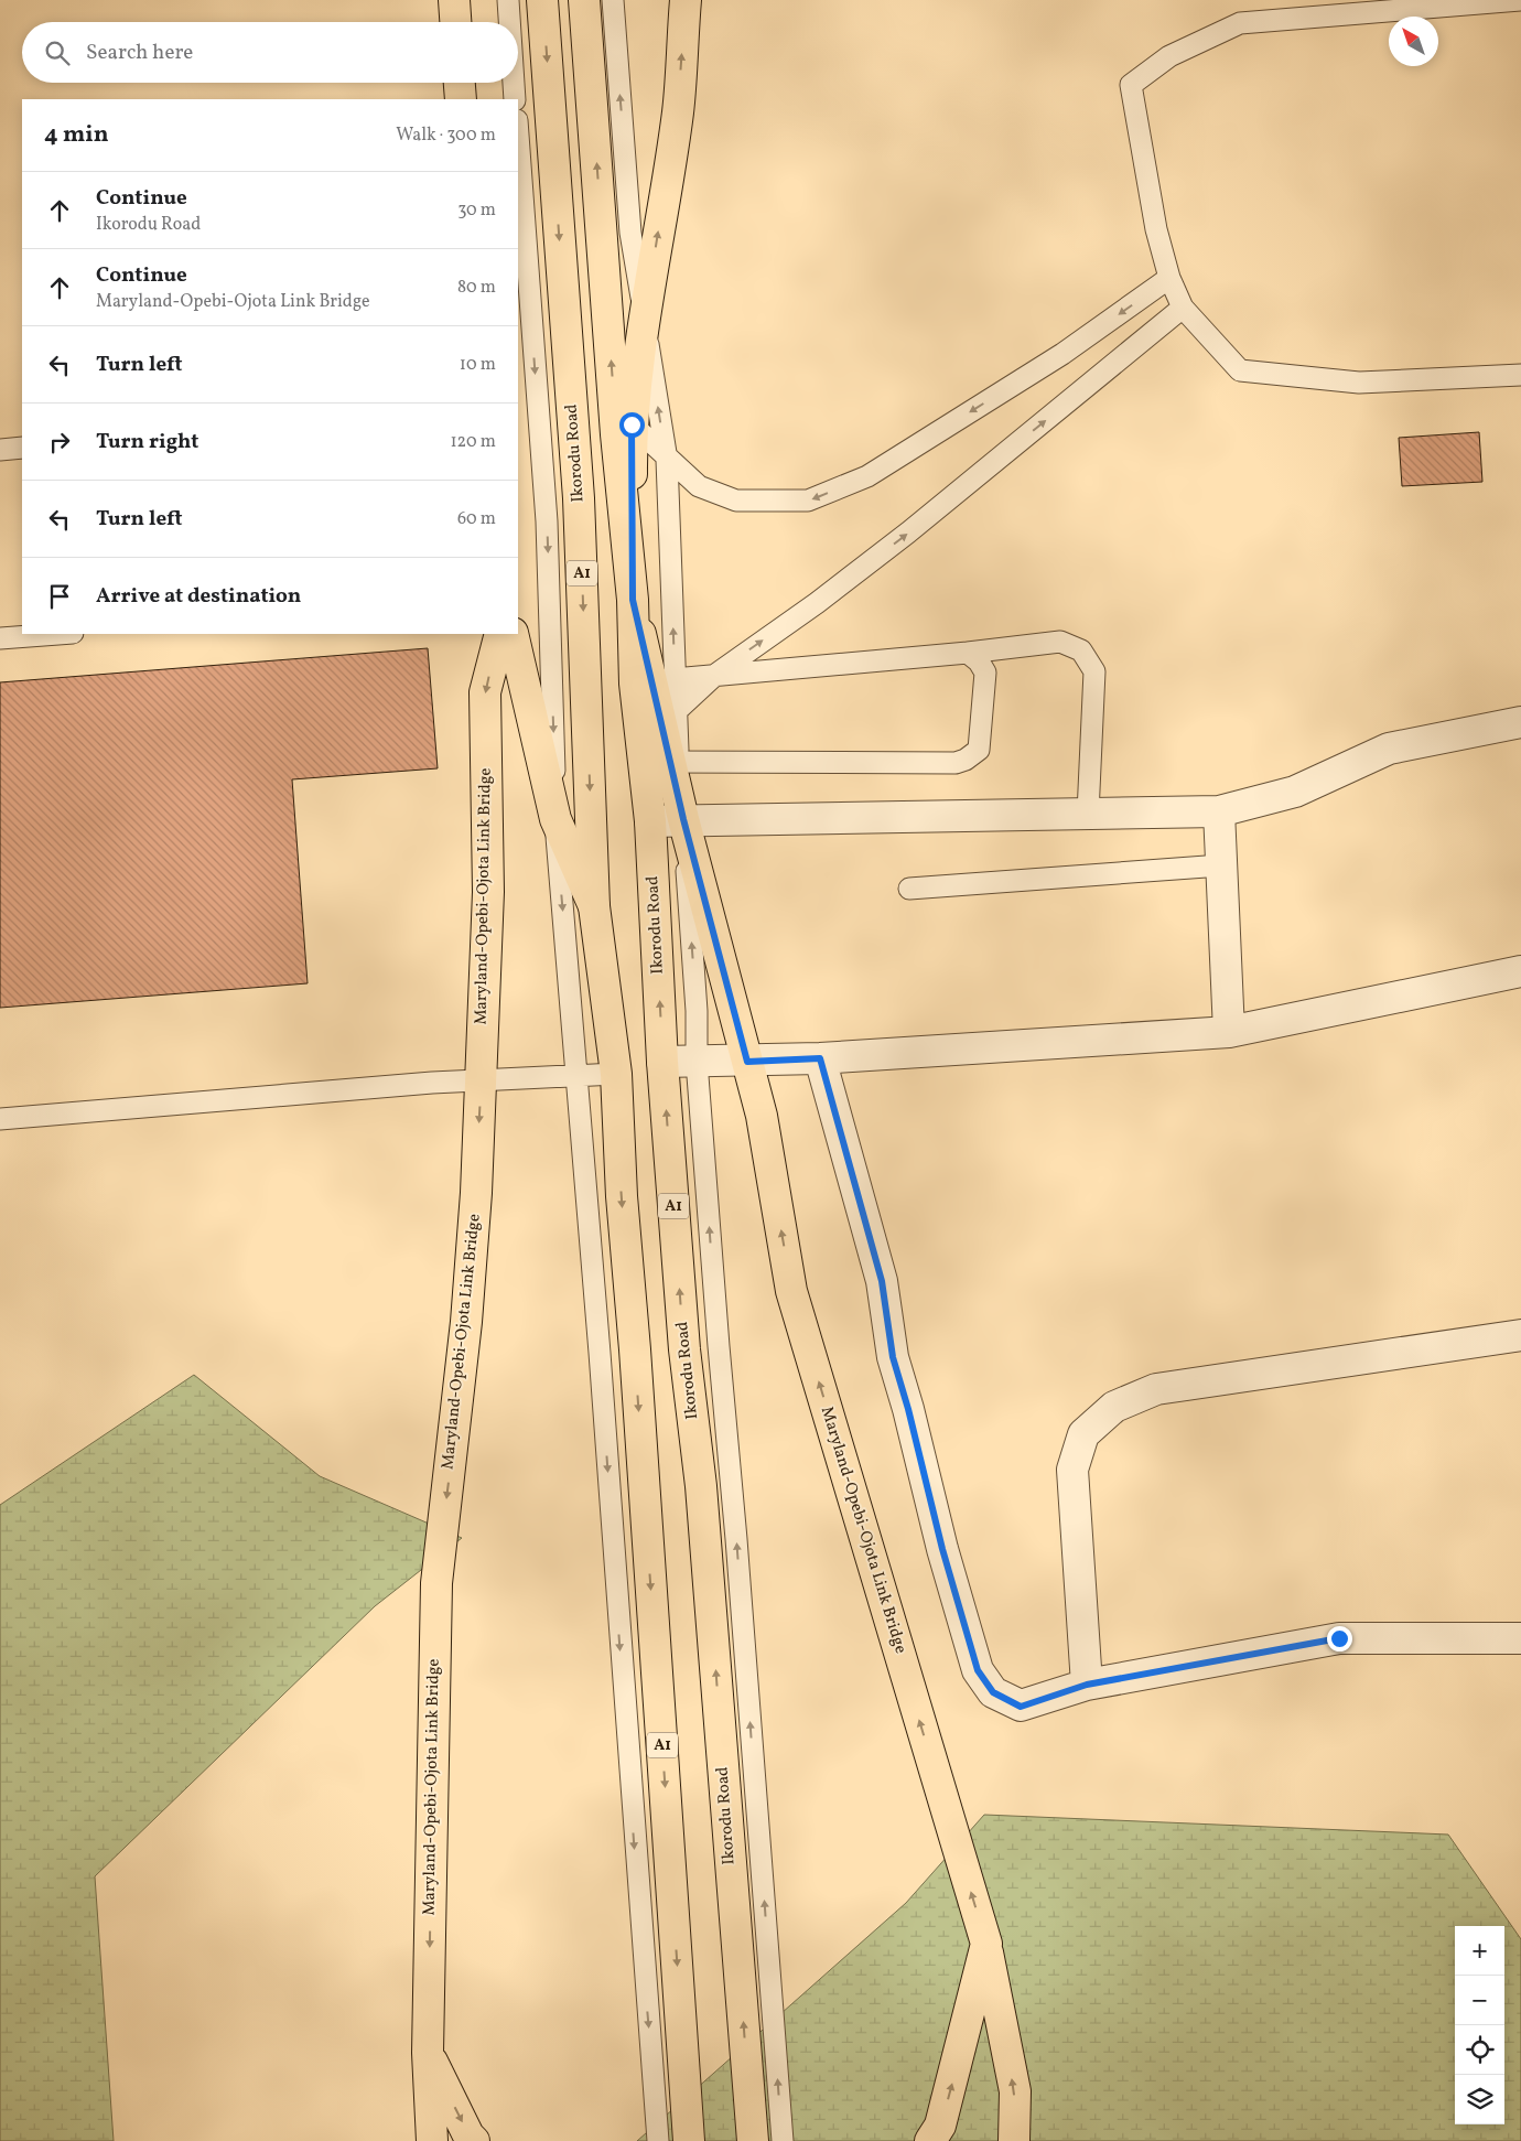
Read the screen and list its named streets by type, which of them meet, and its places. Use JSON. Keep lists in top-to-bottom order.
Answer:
{
  "streets": {
    "main road": ["Ikorodu Road", "A1", "Maryland-Opebi-Ojota Link Bridge"]
  },
  "crossings": [
    ["Ikorodu Road", "Maryland-Opebi-Ojota Link Bridge"]
  ],
  "north": "top left",
  "page": {
    "search": "Search here",
    "heading": ["4 min", "Walk · 300 m"],
    "list": [
      ["Continue", "Ikorodu Road", "30 m"],
      ["Continue", "Maryland-Opebi-Ojota Link Bridge", "80 m"],
      ["Turn left", "10 m"],
      ["Turn right", "120 m"],
      ["Turn left", "60 m"],
      "Arrive at destination"
    ],
    "map_buttons": ["+", "−"]
  }
}
